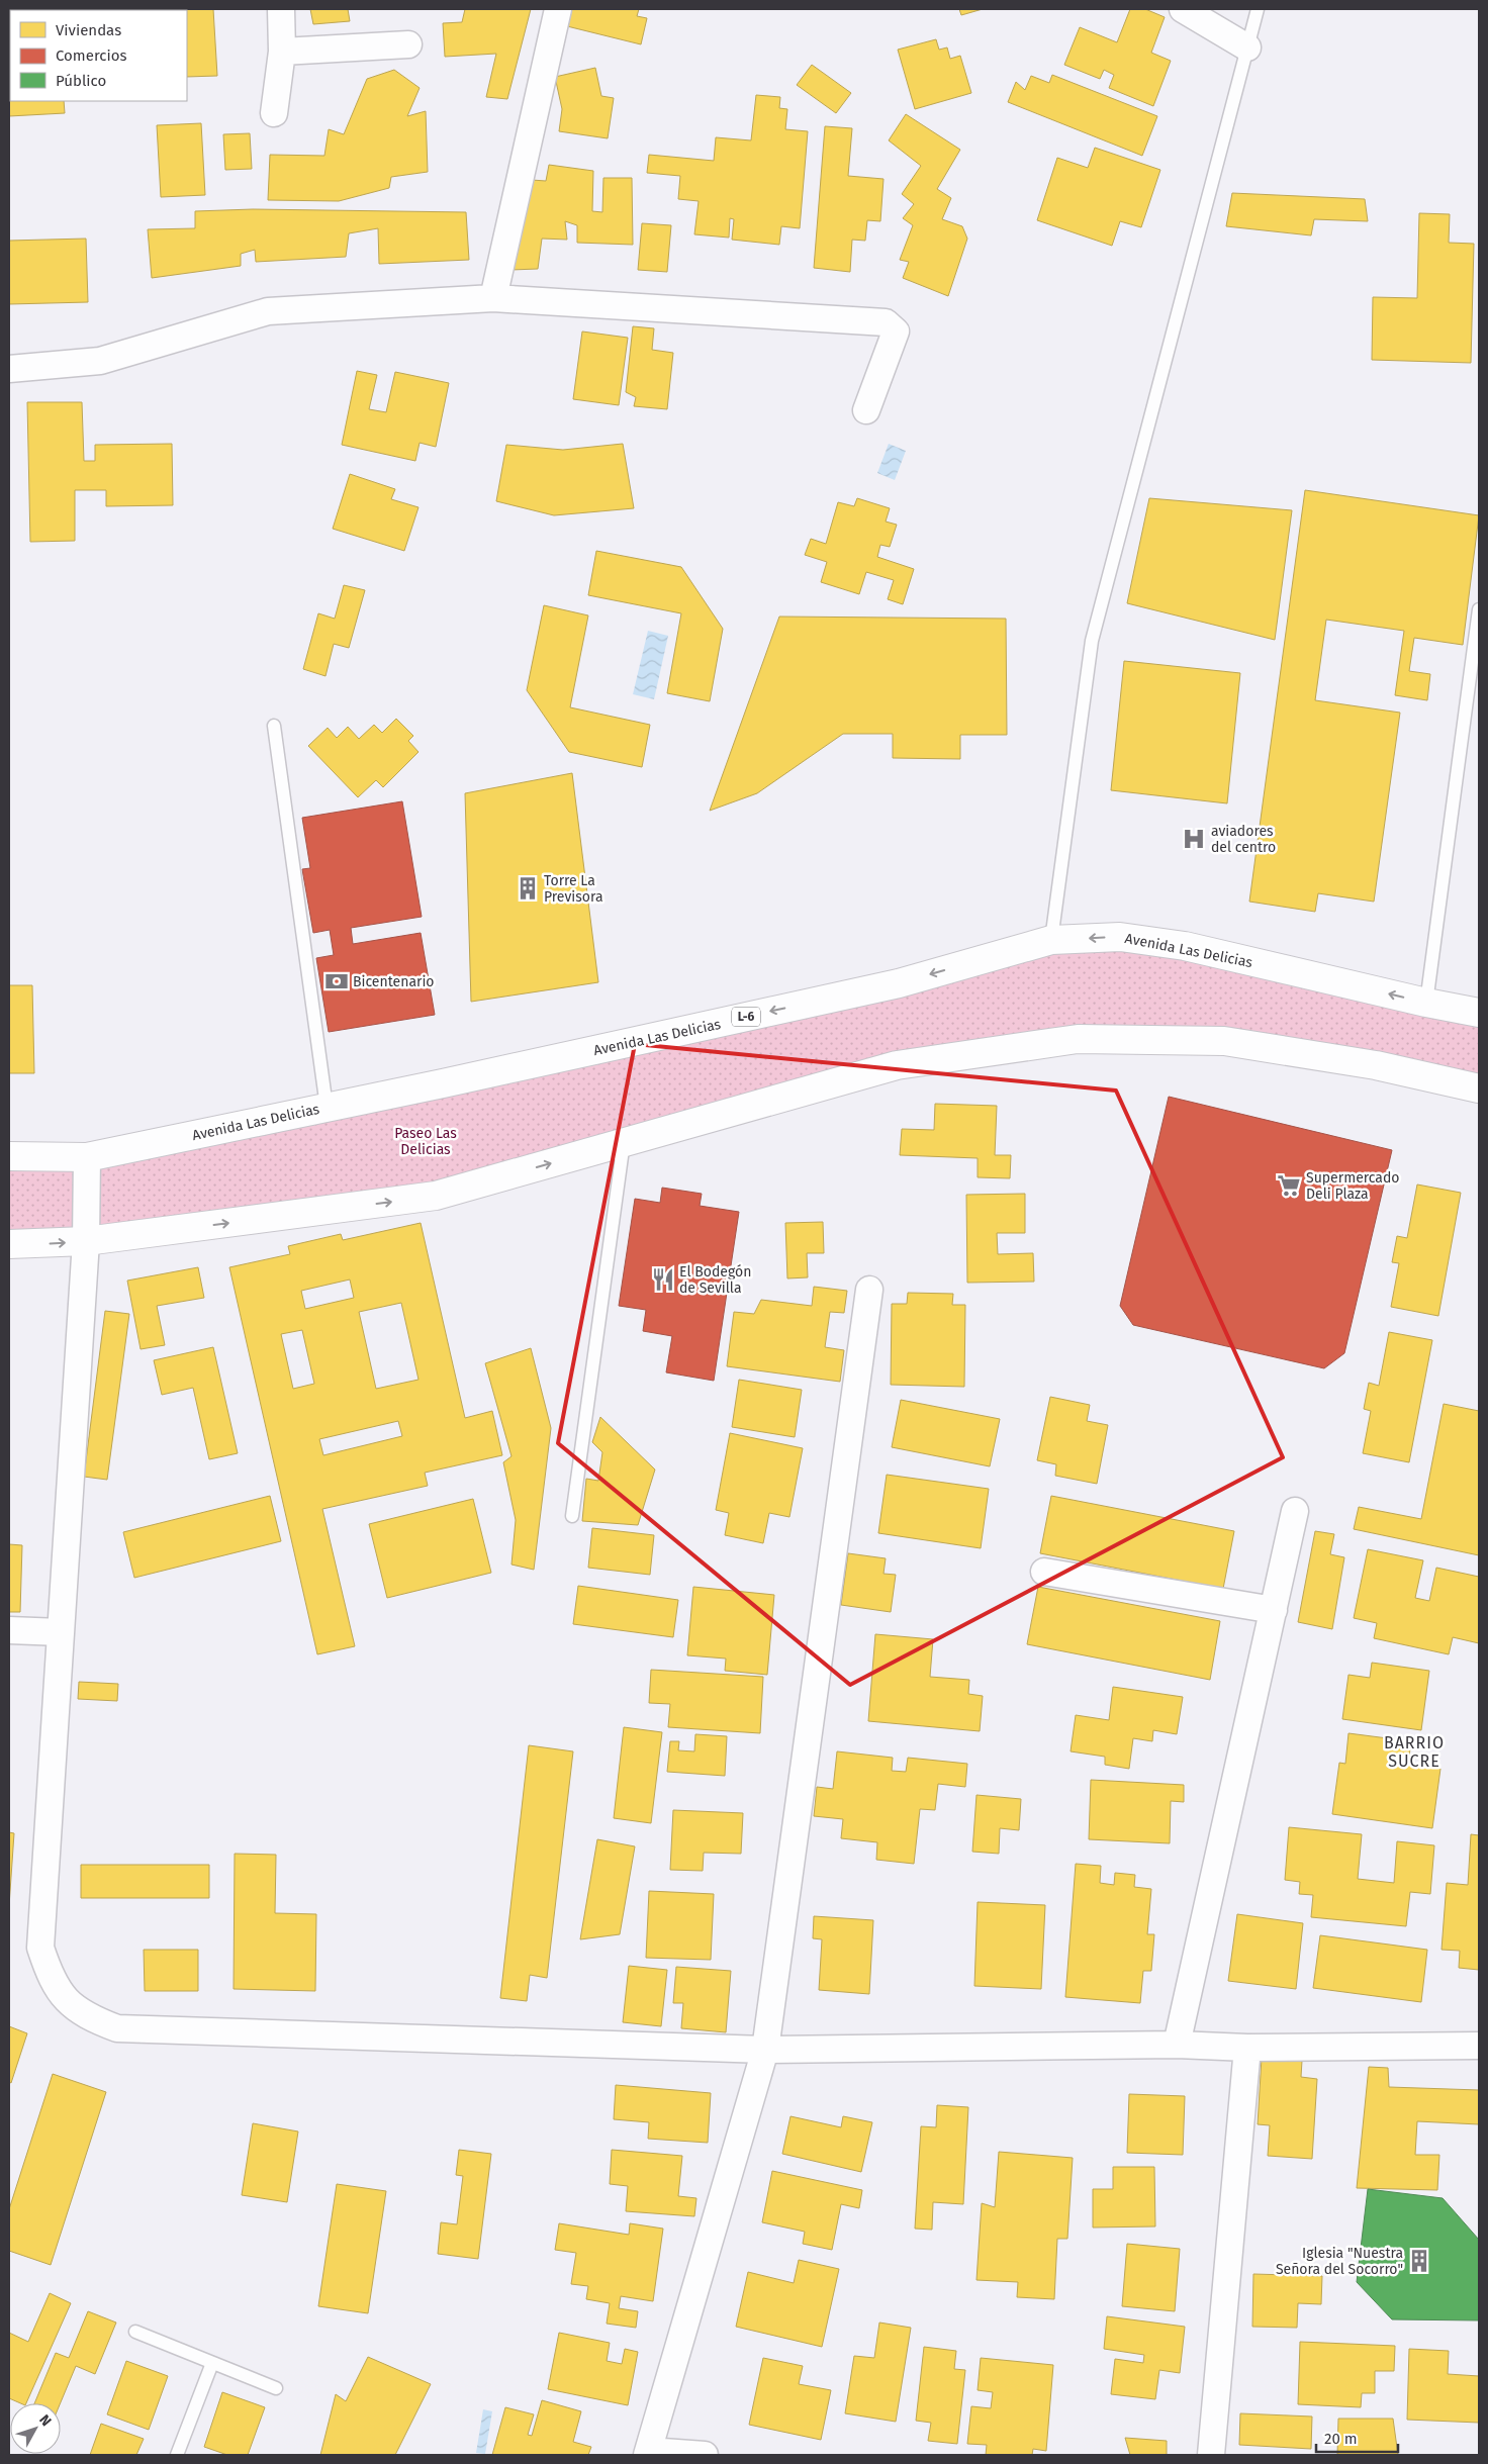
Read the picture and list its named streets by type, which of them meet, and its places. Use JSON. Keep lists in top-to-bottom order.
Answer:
{
  "streets": {
    "main road": ["Avenida Las Delicias", "L-6"]
  },
  "districts": ["BARRIO SUCRE"],
  "parks": ["Paseo Las Delicias"],
  "places": {
    "hospital": ["aviadores del centro"],
    "building": ["Torre La Previsora", "Iglesia \"Nuestra Señora del Socorro\""],
    "bank": ["Bicentenario"],
    "supermarket": ["Supermercado Deli Plaza"],
    "restaurant": ["El Bodegón de Sevilla"]
  },
  "legend": ["Viviendas", "Comercios", "Público"],
  "scale_bar": "20 m",
  "north": "top right"
}
